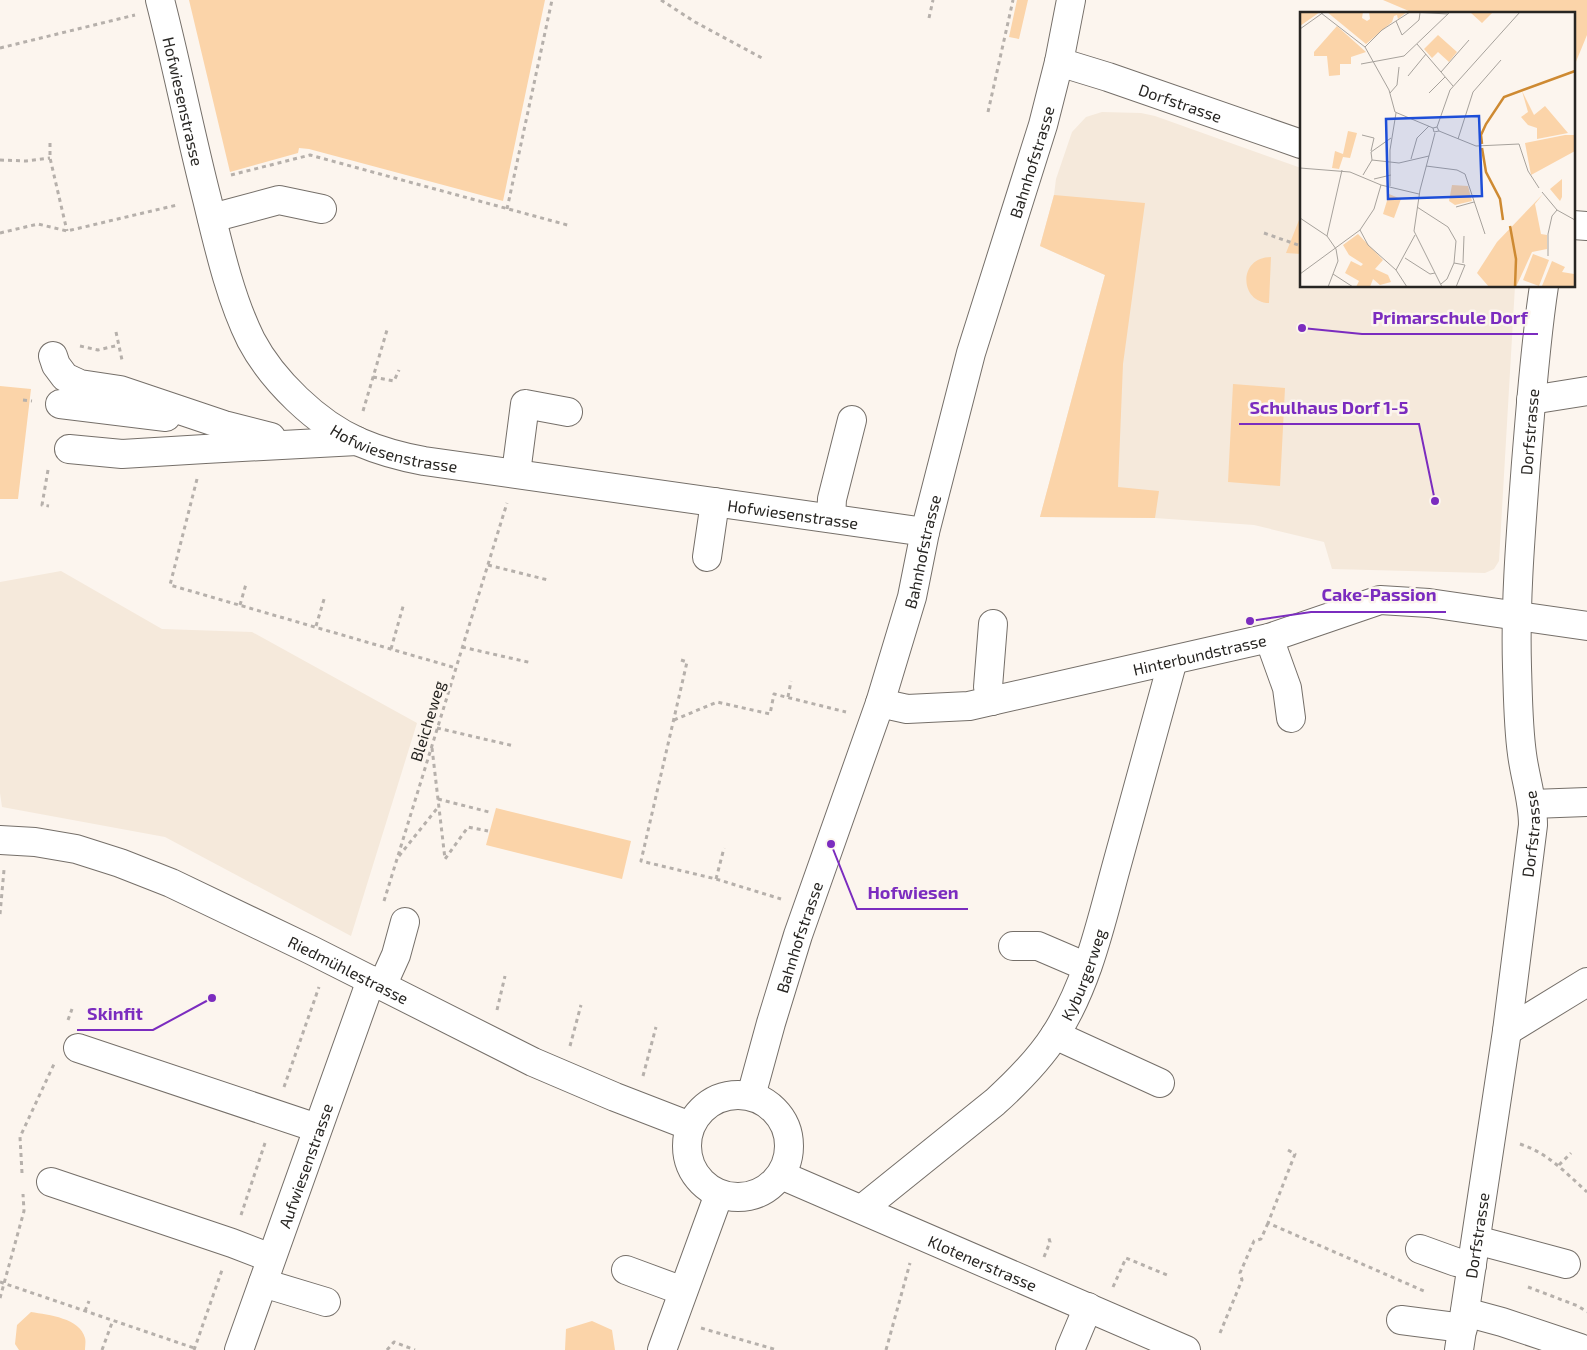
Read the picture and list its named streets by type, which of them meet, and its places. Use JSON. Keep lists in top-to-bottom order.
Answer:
{
  "streets": {
    "street": [
      "Hofwiesenstrasse",
      "Dorfstrasse",
      "Bahnhofstrasse",
      "Hinterbundstrasse",
      "Riedmühlestrasse",
      "Kyburgerweg",
      "Aufwiesenstrasse",
      "Klotenerstrasse"
    ],
    "path": ["Bleicheweg"]
  },
  "crossings": [
    ["Hofwiesenstrasse", "Bahnhofstrasse"],
    ["Hofwiesenstrasse", "Bleicheweg"],
    ["Dorfstrasse", "Bahnhofstrasse"],
    ["Dorfstrasse", "Hinterbundstrasse"],
    ["Bahnhofstrasse", "Hinterbundstrasse"],
    ["Bahnhofstrasse", "Riedmühlestrasse"],
    ["Bahnhofstrasse", "Klotenerstrasse"],
    ["Hinterbundstrasse", "Kyburgerweg"],
    ["Riedmühlestrasse", "Aufwiesenstrasse"],
    ["Riedmühlestrasse", "Klotenerstrasse"],
    ["Kyburgerweg", "Klotenerstrasse"]
  ],
  "places": [
    "Primarschule Dorf",
    "Schulhaus Dorf 1-5",
    "Cake-Passion",
    "Hofwiesen",
    "Skinfit"
  ]
}
